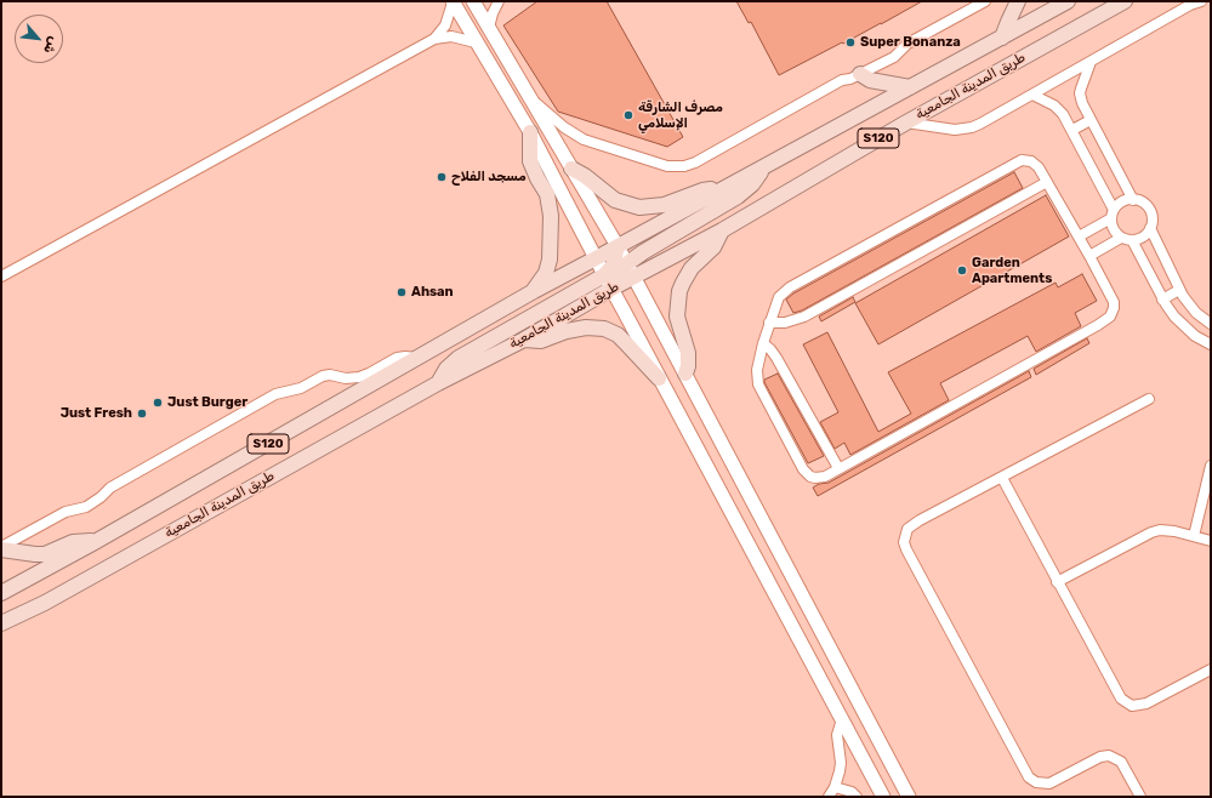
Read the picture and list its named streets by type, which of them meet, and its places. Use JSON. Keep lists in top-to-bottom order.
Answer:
{
  "streets": {
    "main road": ["طريق المدينة الجامعية", "S120"]
  },
  "places": [
    "Super Bonanza",
    "مصرف الشارقة الإسلامي",
    "مسجد الفلاح",
    "Garden Apartments",
    "Ahsan",
    "Just Burger",
    "Just Fresh"
  ],
  "north": "bottom right"
}
